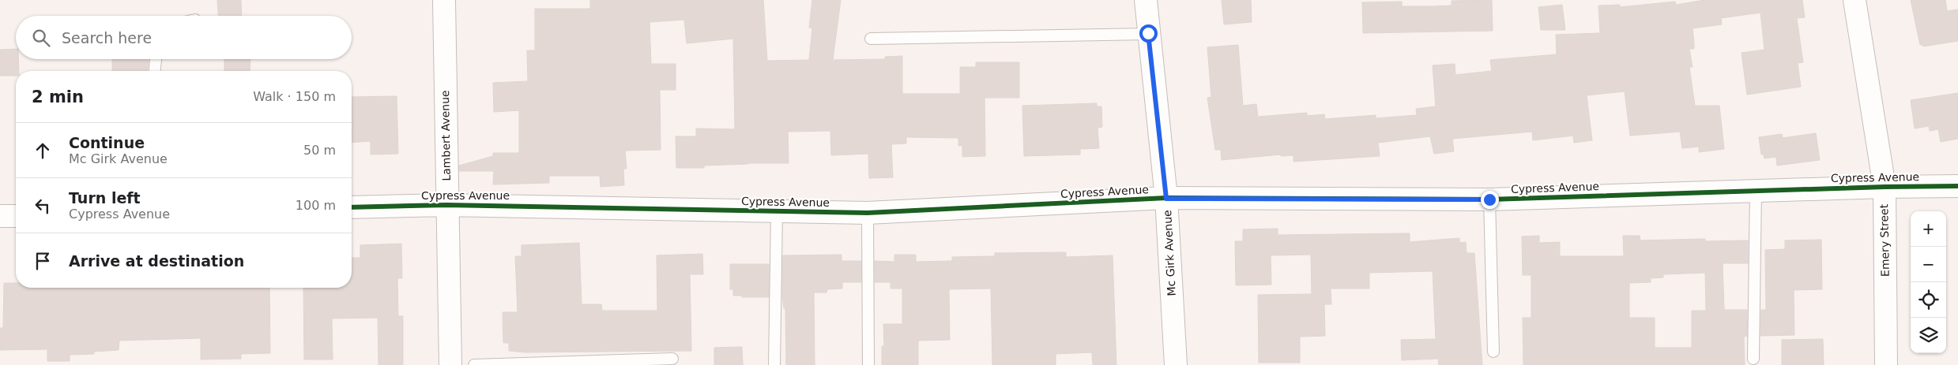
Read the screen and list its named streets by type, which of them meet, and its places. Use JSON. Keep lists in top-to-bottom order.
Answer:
{
  "streets": {
    "street": [
      "Lambert Avenue",
      "Cypress Avenue",
      "Emery Street",
      "Mc Girk Avenue"
    ]
  },
  "crossings": [
    ["Lambert Avenue", "Cypress Avenue"],
    ["Cypress Avenue", "Emery Street"],
    ["Cypress Avenue", "Mc Girk Avenue"]
  ],
  "page": {
    "search": "Search here",
    "heading": ["2 min", "Walk · 150 m"],
    "list": [
      ["Continue", "Mc Girk Avenue", "50 m"],
      ["Turn left", "Cypress Avenue", "100 m"],
      "Arrive at destination"
    ],
    "map_buttons": ["+", "−"]
  }
}
